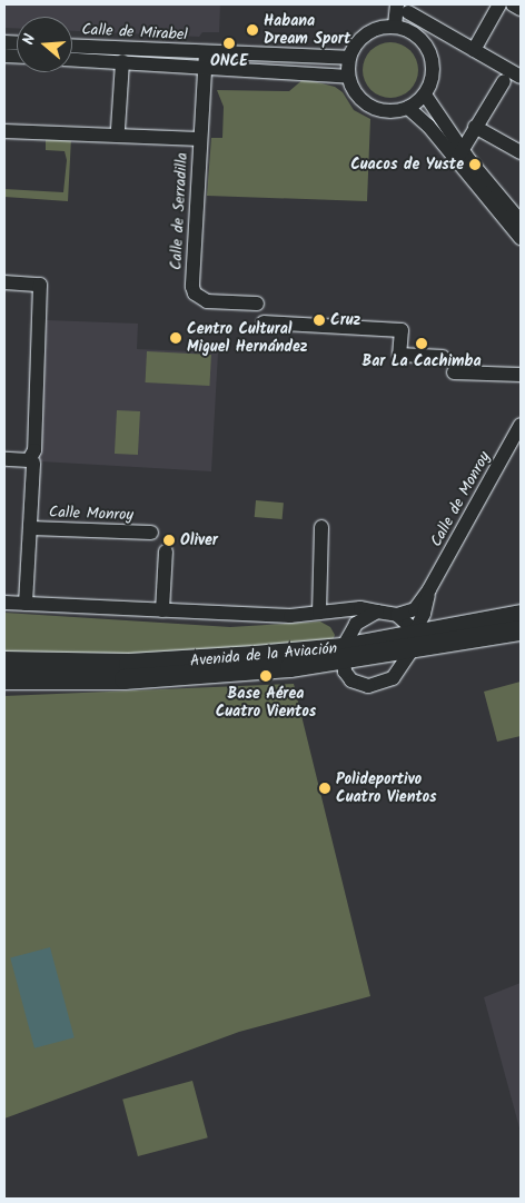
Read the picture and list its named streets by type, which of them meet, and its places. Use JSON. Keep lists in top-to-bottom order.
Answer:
{
  "streets": {
    "main road": ["Avenida de la Aviación"],
    "street": [
      "Calle de Mirabel",
      "Calle de Serradilla",
      "Calle de Monroy",
      "Calle Monroy"
    ]
  },
  "crossings": [
    ["Calle de Mirabel", "Calle de Serradilla"],
    ["Calle de Monroy", "Avenida de la Aviación"]
  ],
  "places": [
    "Habana Dream Sport",
    "ONCE",
    "Cuacos de Yuste",
    "Cruz",
    "Centro Cultural Miguel Hernández",
    "Bar La Cachimba",
    "Oliver",
    "Base Aérea Cuatro Vientos",
    "Polideportivo Cuatro Vientos"
  ],
  "north": "left"
}
